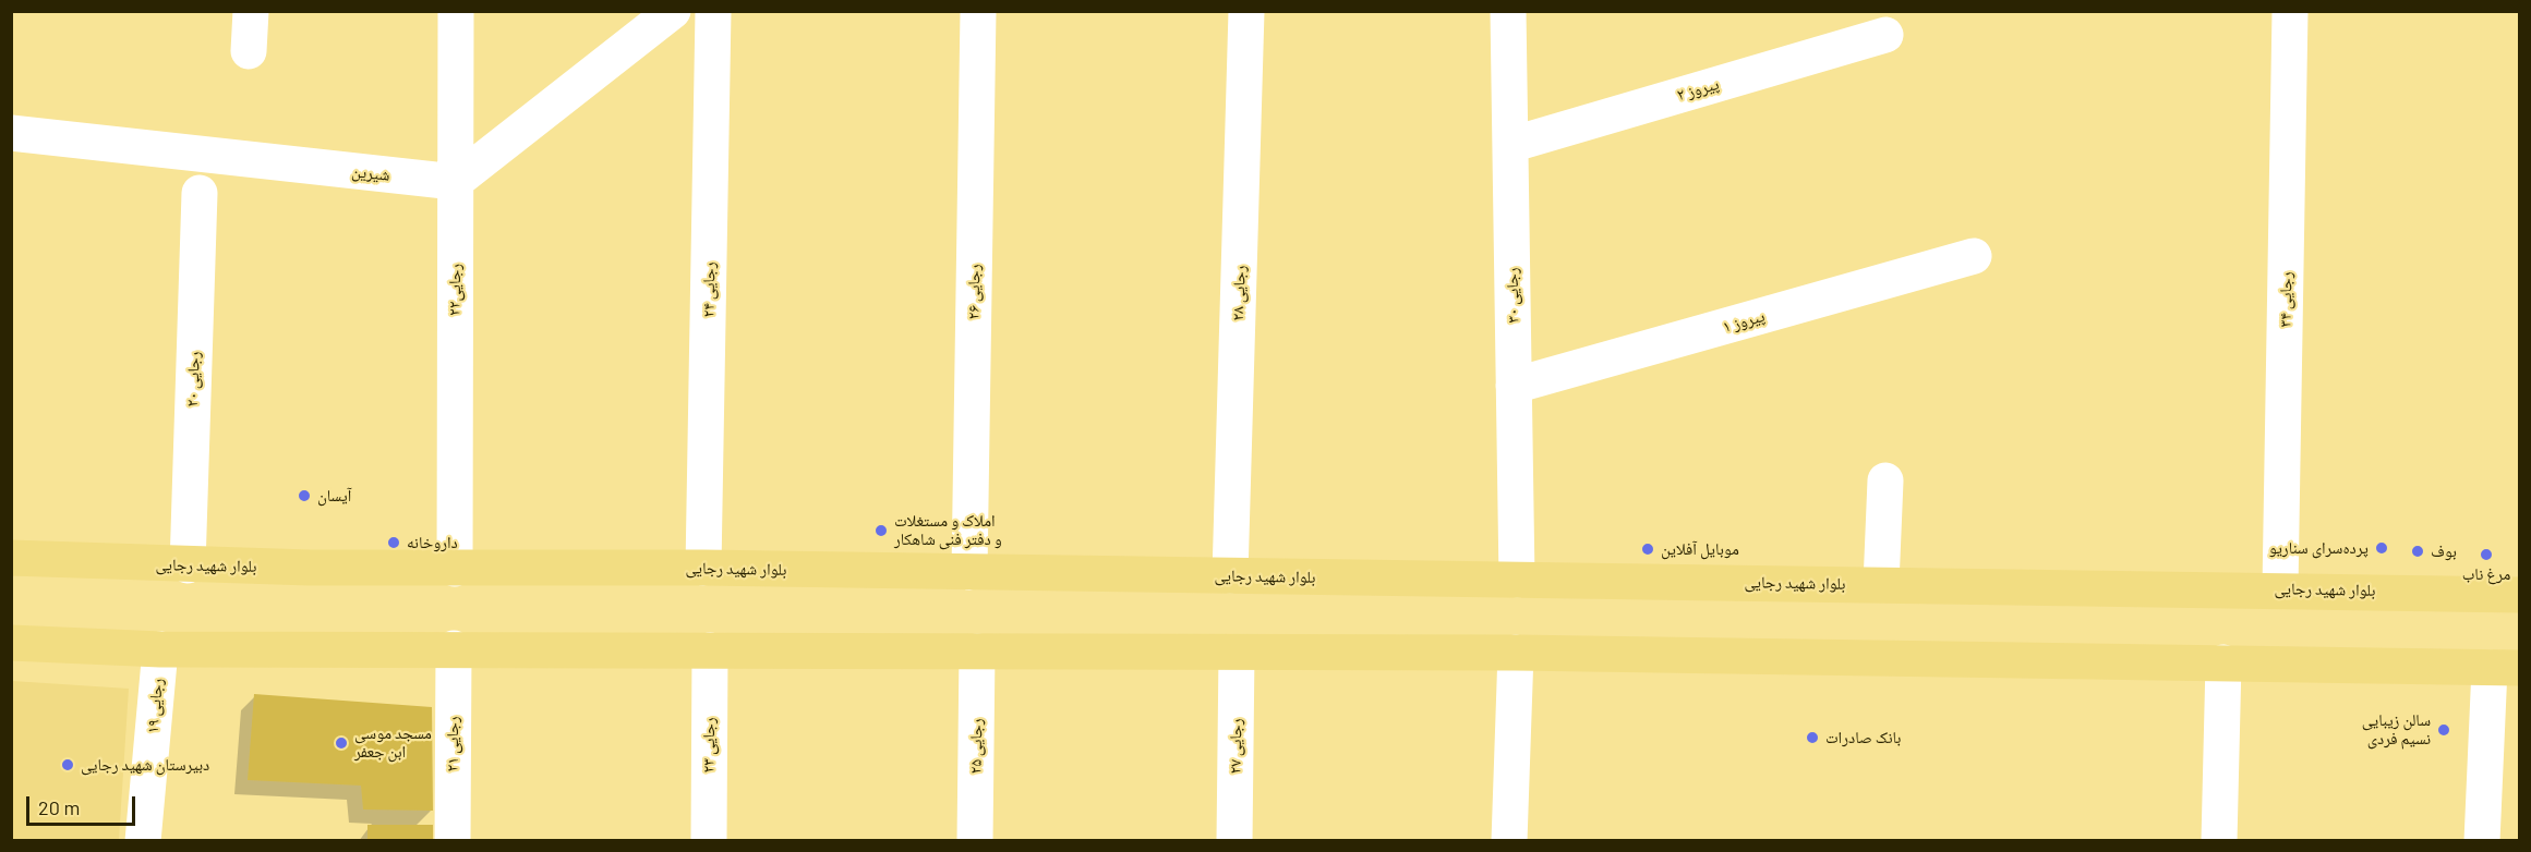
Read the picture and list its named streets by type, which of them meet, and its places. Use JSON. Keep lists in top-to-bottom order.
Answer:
{
  "streets": {
    "main road": ["بلوار شهید رجایی"],
    "street": [
      "پیروز ۲",
      "شیرین",
      "۲۲رجایی",
      "رجایی ۲۴",
      "رجایی ۲۶",
      "رجایی ۲۸",
      "رجایی ۳۰",
      "رجایی ۳۴",
      "پیروز ۱",
      "رجایی ۲۰",
      "رجایی ۱۹",
      "رجایی ۲۱",
      "رجایی ۲۳",
      "رجایی ۲۵",
      "رجایی ۲۷"
    ]
  },
  "crossings": [
    ["پیروز ۲", "رجایی ۳۰"],
    ["شیرین", "۲۲رجایی"],
    ["۲۲رجایی", "بلوار شهید رجایی"],
    ["رجایی ۲۴", "بلوار شهید رجایی"],
    ["رجایی ۲۶", "بلوار شهید رجایی"],
    ["رجایی ۲۸", "بلوار شهید رجایی"],
    ["رجایی ۳۰", "پیروز ۱"],
    ["رجایی ۳۰", "بلوار شهید رجایی"],
    ["رجایی ۳۴", "بلوار شهید رجایی"],
    ["رجایی ۲۰", "بلوار شهید رجایی"]
  ],
  "places": [
    "آیسان",
    "املاک و مستغلات و دفتر فنی شاهکار",
    "داروخانه",
    "پرده‌سرای سناریو",
    "موبایل آفلاین",
    "بوف",
    "مرغ ناب",
    "سالن زیبایی نسیم فردی",
    "بانک صادرات",
    "مسجد موسی ابن جعفر",
    "دبیرستان شهید رجایی"
  ],
  "scale_bar": "20 m"
}
